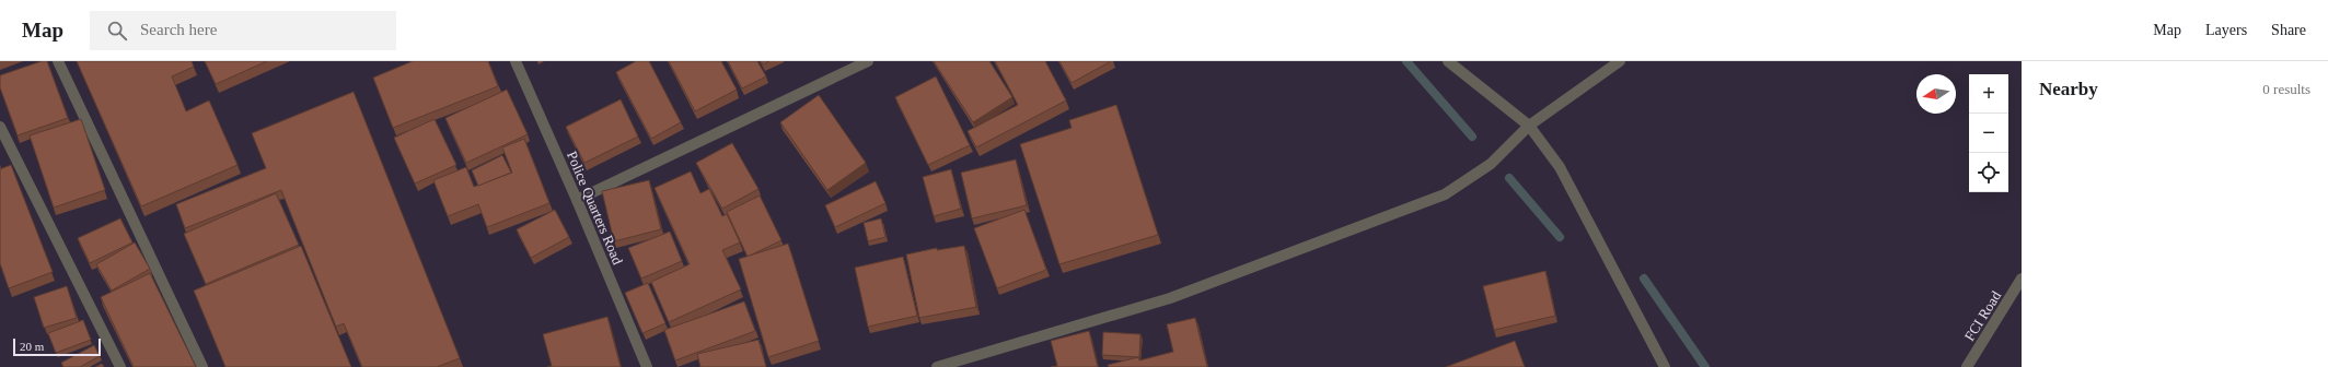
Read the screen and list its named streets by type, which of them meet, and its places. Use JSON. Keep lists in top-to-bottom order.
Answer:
{
  "streets": {
    "street": ["Police Quarters Road", "FCI Road"]
  },
  "scale_bar": "20 m",
  "north": "left",
  "page": {
    "header": "Map",
    "search": "Search here",
    "nav": ["Map", "Layers", "Share"],
    "heading": ["Nearby", "0 results"],
    "map_buttons": ["+", "−"],
    "scale": "20 m"
  }
}
